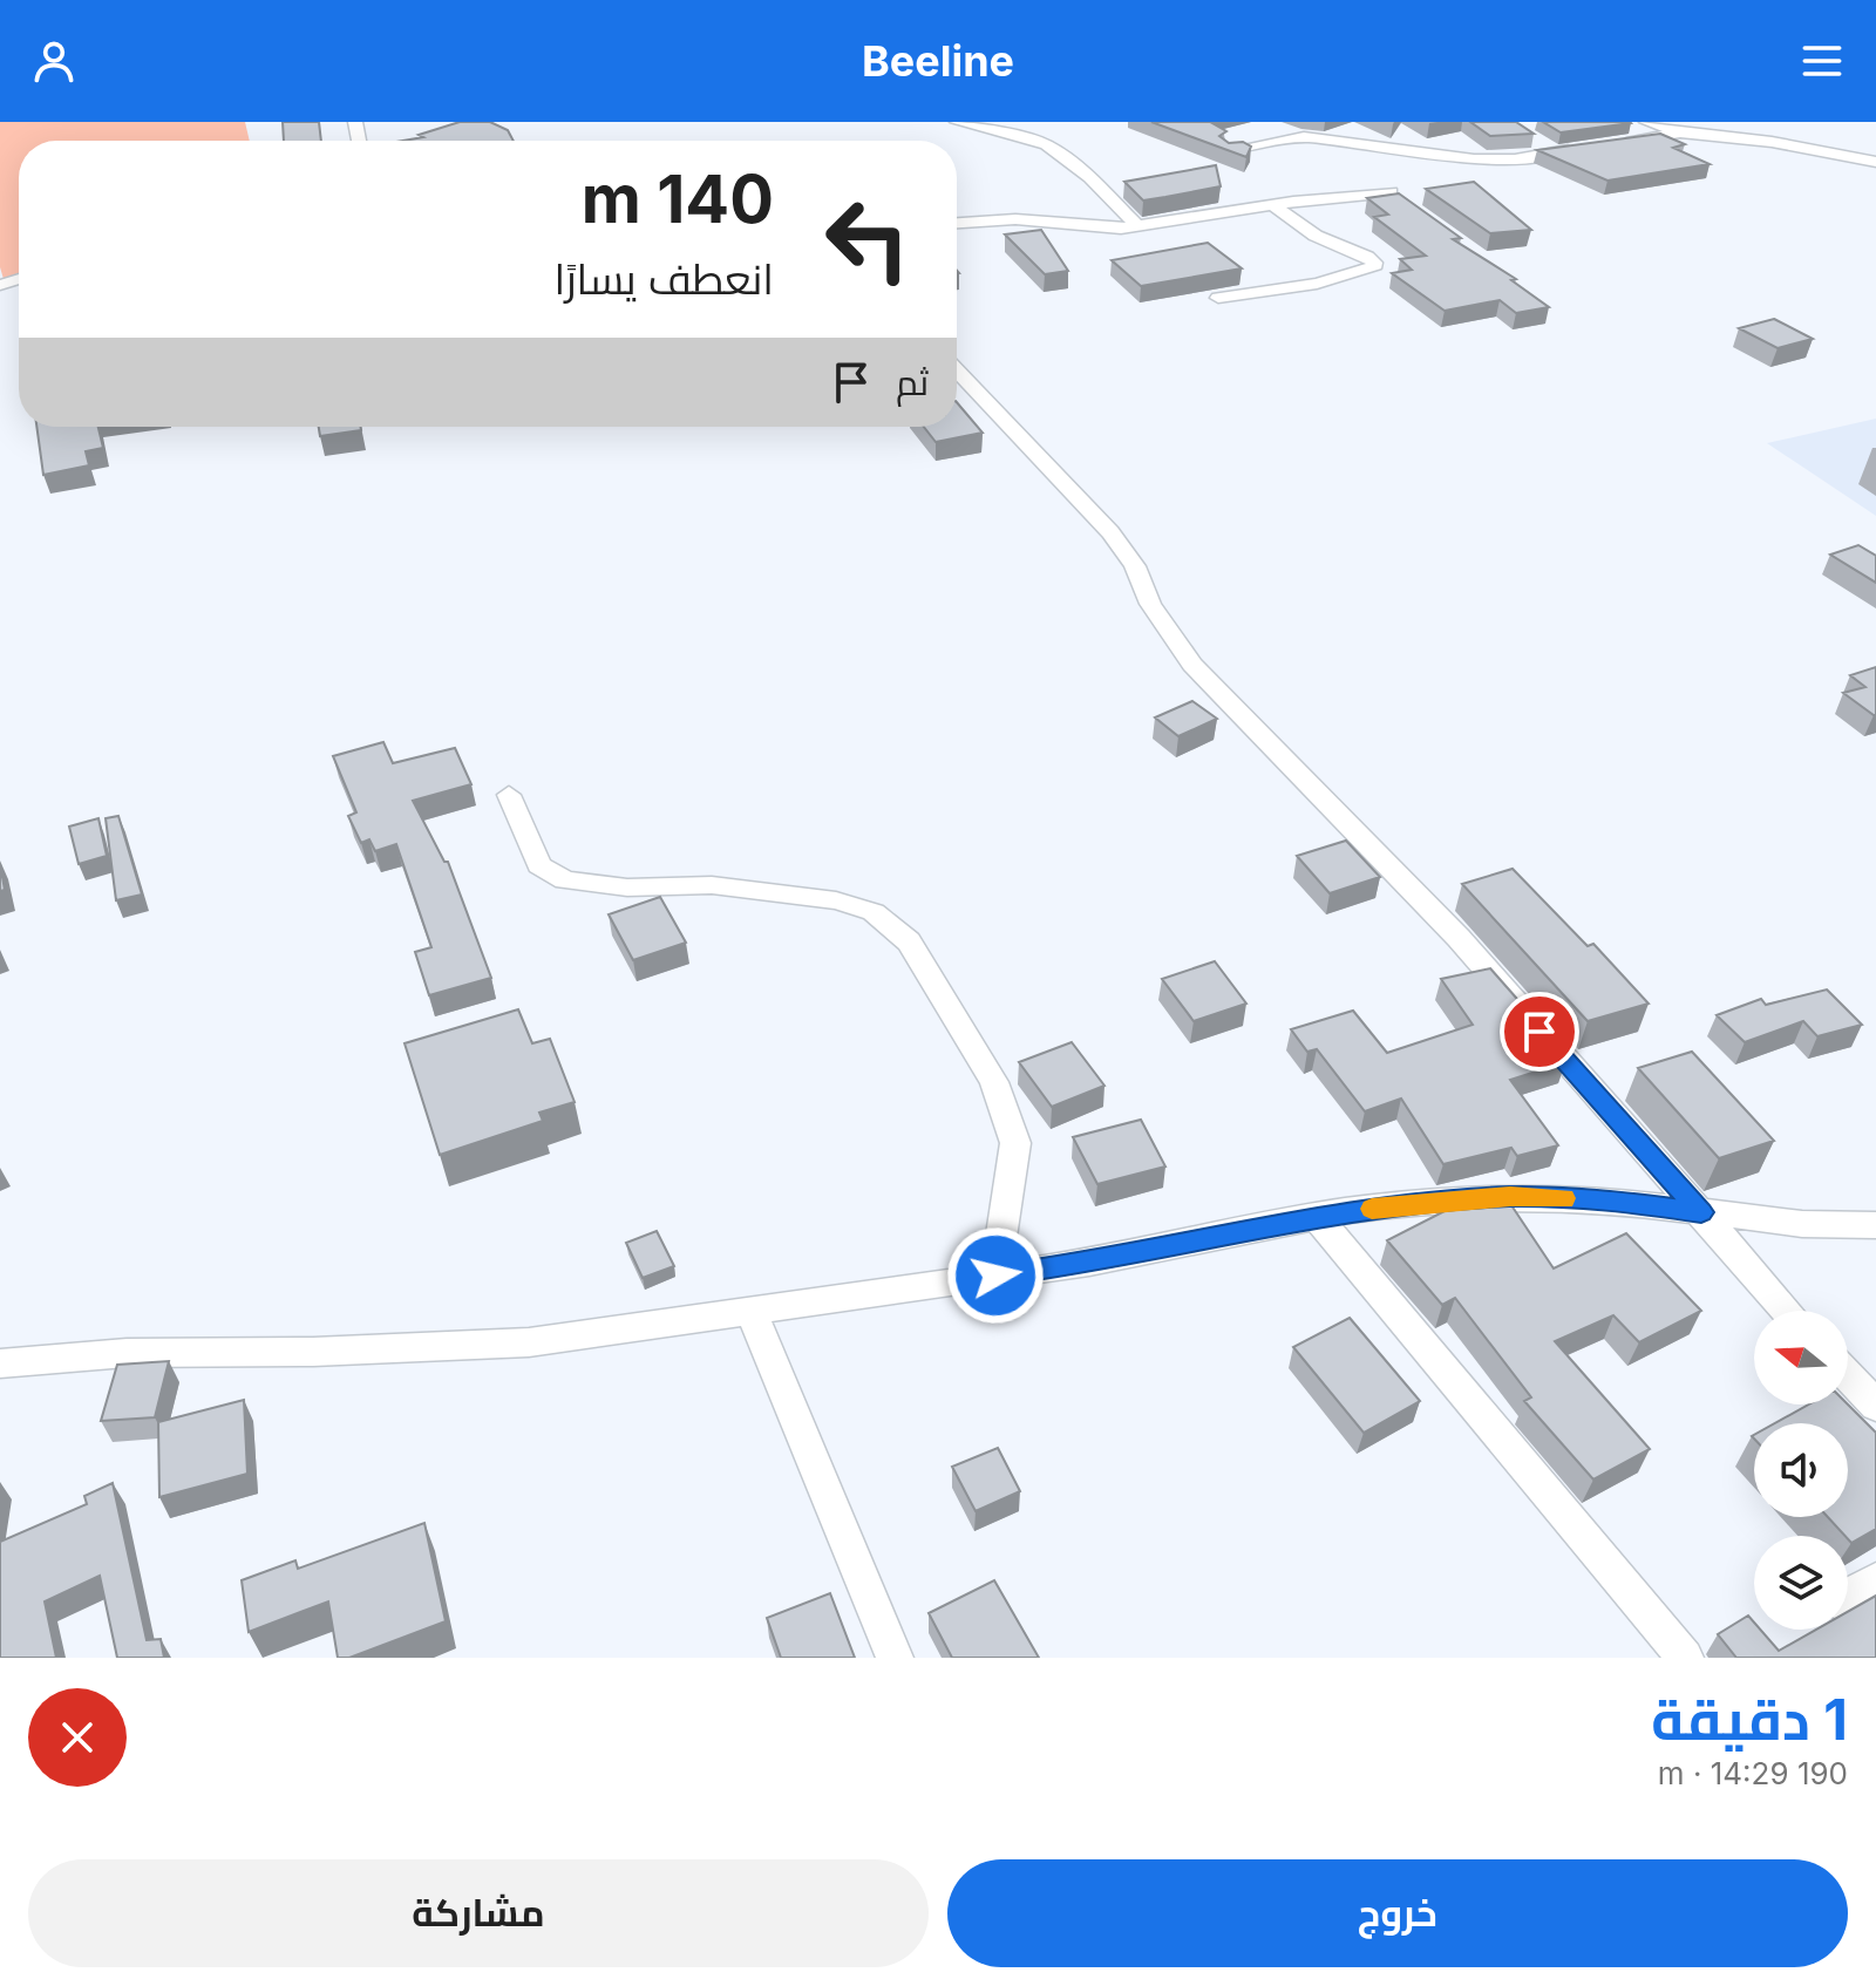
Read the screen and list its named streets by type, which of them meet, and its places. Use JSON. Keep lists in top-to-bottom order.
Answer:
{
  "north": "left",
  "page": {
    "header": "Beeline",
    "turn": ["140 m", "انعطف يسارًا"],
    "then": "ثم",
    "heading": ["1 دقيقة", "190 m · 14:29"],
    "buttons": ["خروج", "مشاركة"]
  }
}
